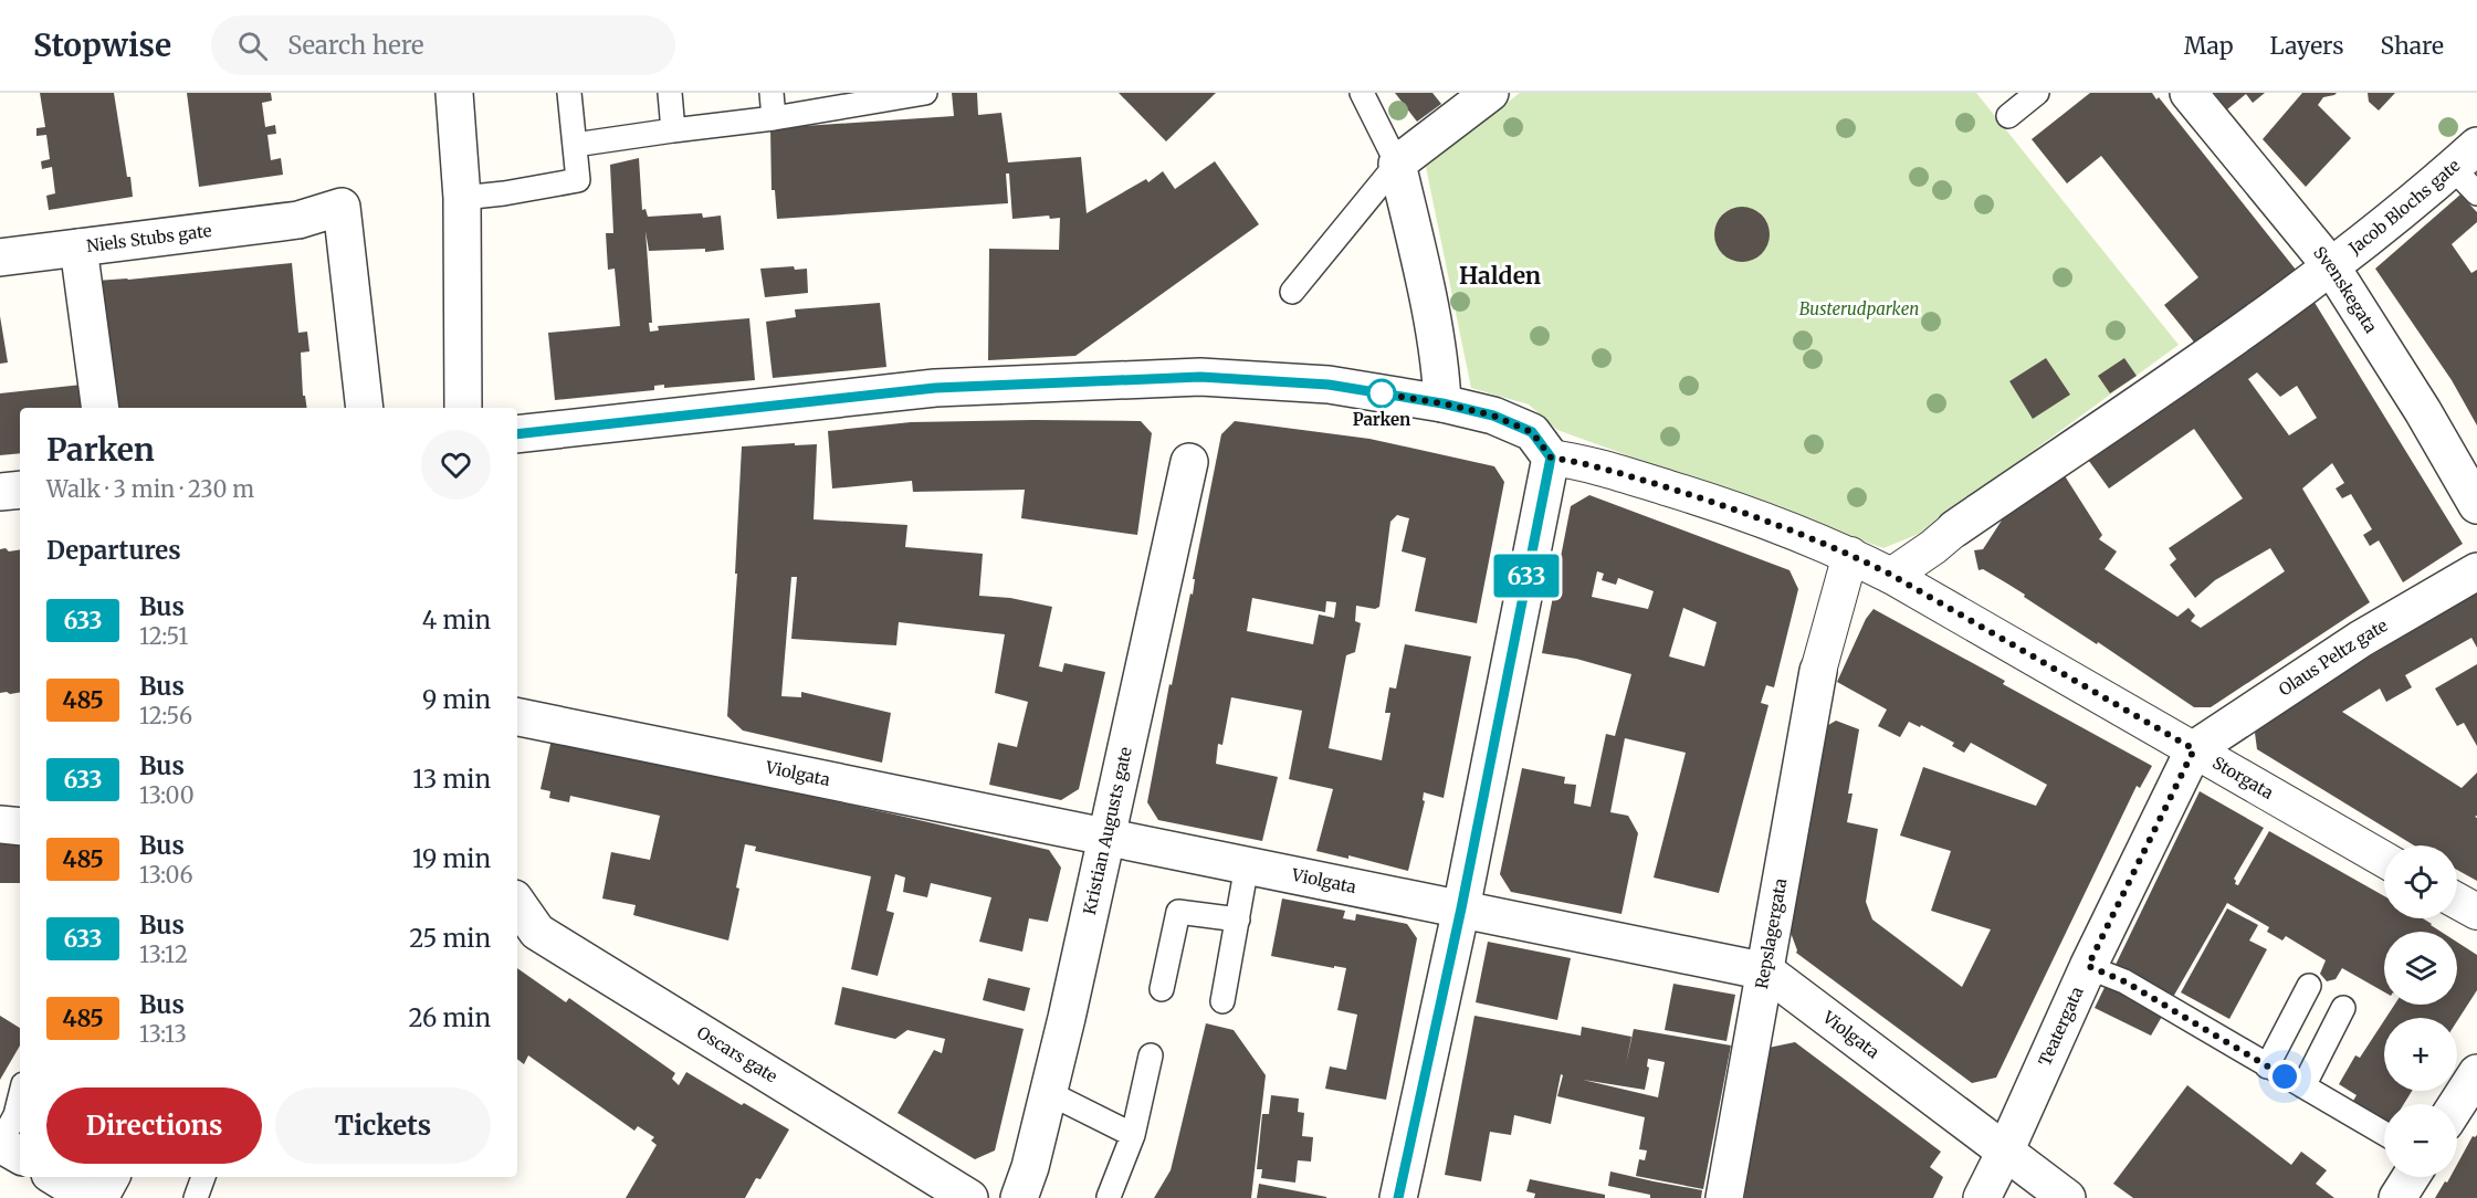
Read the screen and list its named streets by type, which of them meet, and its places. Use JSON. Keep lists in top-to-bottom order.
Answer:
{
  "streets": {
    "street": [
      "Jacob Blochs gate",
      "Niels Stubs gate",
      "Svenskegata",
      "Olaus Peltz gate",
      "Violgata",
      "Storgata",
      "Kristian Augusts gate",
      "Repslagergata",
      "Teatergata",
      "Oscars gate"
    ]
  },
  "crossings": [
    ["Jacob Blochs gate", "Svenskegata"],
    ["Olaus Peltz gate", "Storgata"],
    ["Olaus Peltz gate", "Teatergata"],
    ["Violgata", "Kristian Augusts gate"],
    ["Violgata", "Repslagergata"],
    ["Violgata", "Teatergata"],
    ["Storgata", "Teatergata"]
  ],
  "districts": ["Halden"],
  "parks": ["Busterudparken"],
  "places": ["Parken"],
  "lines": ["bus line 633"],
  "page": {
    "header": "Stopwise",
    "search": "Search here",
    "nav": ["Map", "Layers", "Share"],
    "on_map": "633",
    "heading": [
      ["Parken", "Walk · 3 min · 230 m"],
      "Departures"
    ],
    "list": [
      {
        "mark": "633",
        "name": "Bus",
        "note": "12:51",
        "value": "4 min"
      },
      {
        "mark": "485",
        "name": "Bus",
        "note": "12:56",
        "value": "9 min"
      },
      {
        "mark": "633",
        "name": "Bus",
        "note": "13:00",
        "value": "13 min"
      },
      {
        "mark": "485",
        "name": "Bus",
        "note": "13:06",
        "value": "19 min"
      },
      {
        "mark": "633",
        "name": "Bus",
        "note": "13:12",
        "value": "25 min"
      },
      {
        "mark": "485",
        "name": "Bus",
        "note": "13:13",
        "value": "26 min"
      }
    ],
    "map_buttons": ["+", "−"],
    "buttons": ["Directions", "Tickets"]
  }
}
